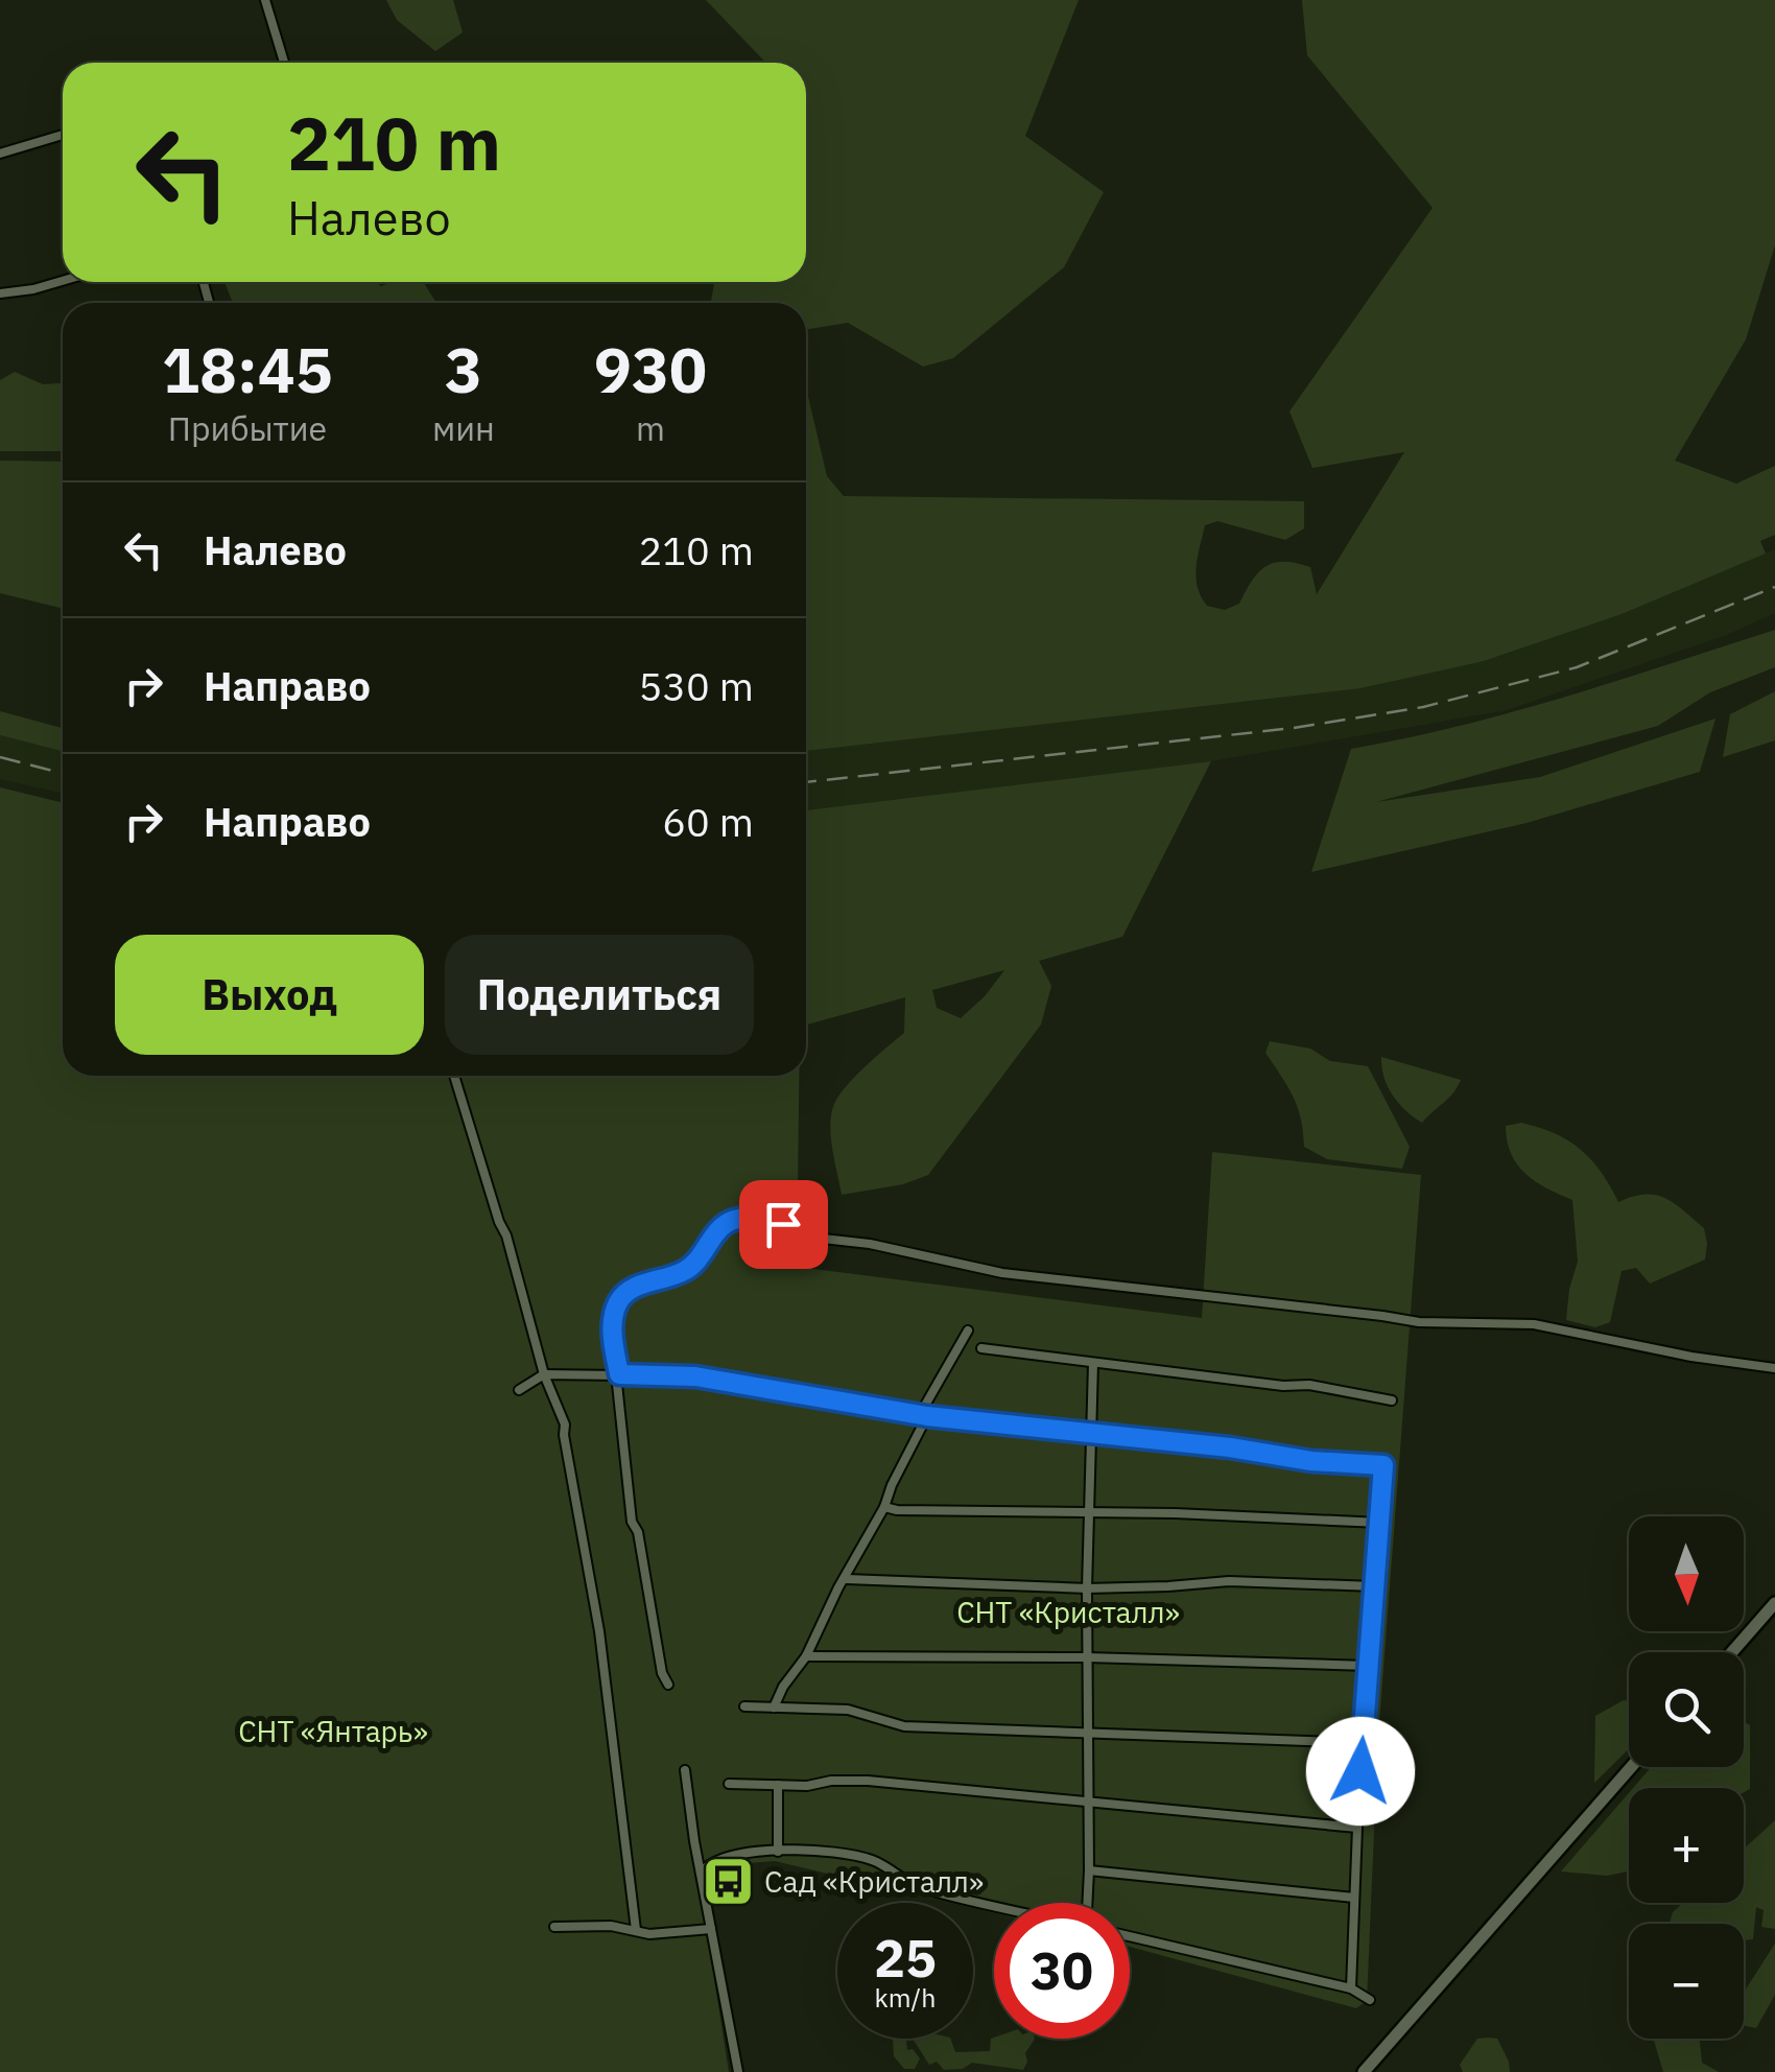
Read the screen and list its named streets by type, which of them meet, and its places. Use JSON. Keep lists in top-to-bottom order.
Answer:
{
  "parks": ["СНТ «Кристалл»", "СНТ «Янтарь»"],
  "places": {
    "bus stop": ["Сад «Кристалл»"]
  },
  "north": "bottom",
  "page": {
    "turn": ["210 m", "Налево"],
    "eta": [
      "18:45",
      "Прибытие",
      "3",
      "мин",
      "930",
      "m"
    ],
    "list": [
      {
        "name": "Налево",
        "value": "210 m"
      },
      {
        "name": "Направо",
        "value": "530 m"
      },
      {
        "name": "Направо",
        "value": "60 m"
      }
    ],
    "buttons": ["Выход", "Поделиться"],
    "map_buttons": ["+", "−"],
    "speed": "25 km/h",
    "limit": "30"
  }
}
